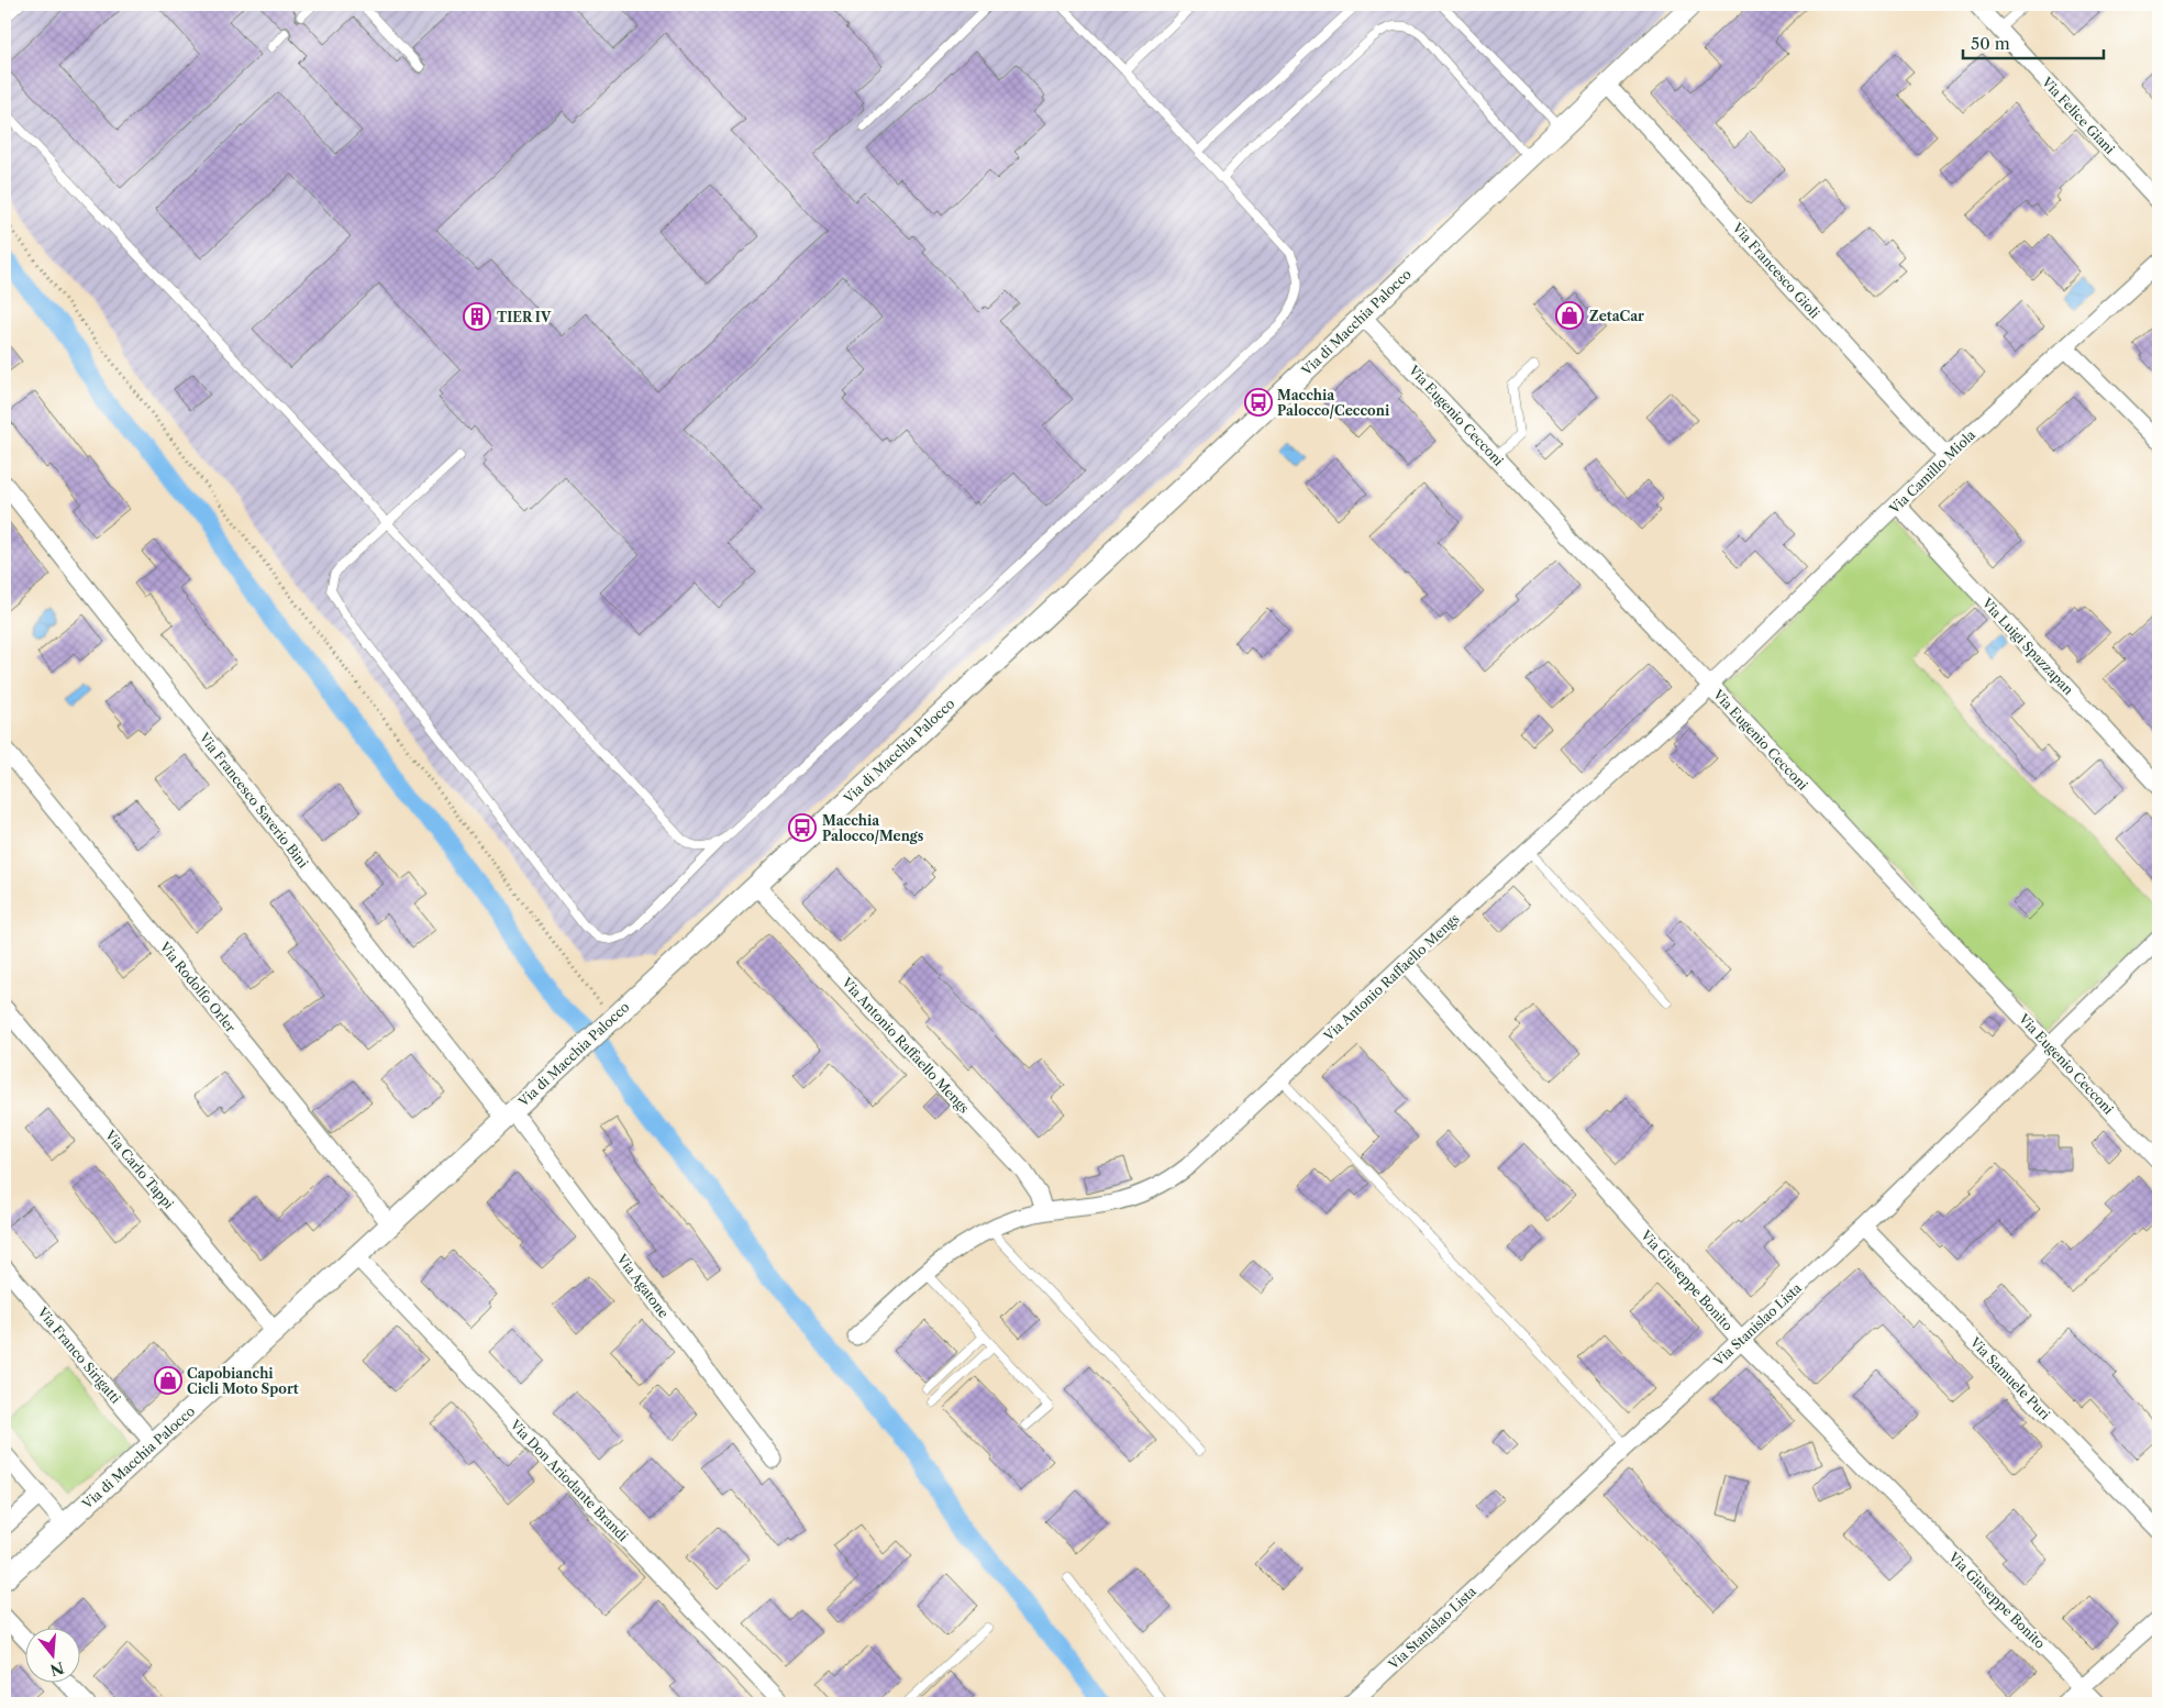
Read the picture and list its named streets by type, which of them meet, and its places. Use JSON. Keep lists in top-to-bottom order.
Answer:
{
  "streets": {
    "street": [
      "Via Felice Giani",
      "Via Francesco Gioli",
      "Via di Macchia Palocco",
      "Via Eugenio Cecconi",
      "Via Camillo Miola",
      "Via Luigi Spazzapan",
      "Via Francesco Saverio Bini",
      "Via Antonio Raffaello Mengs",
      "Via Rodolfo Orler",
      "Via Carlo Tappi",
      "Via Giuseppe Bonito",
      "Via Agatone",
      "Via Stanislao Lista",
      "Via Franco Sirigatti",
      "Via Samuele Puri",
      "Via Don Ariodante Brandi"
    ]
  },
  "crossings": [
    ["Via Francesco Gioli", "Via di Macchia Palocco"],
    ["Via Francesco Gioli", "Via Camillo Miola"],
    ["Via di Macchia Palocco", "Via Eugenio Cecconi"],
    ["Via di Macchia Palocco", "Via Francesco Saverio Bini"],
    ["Via di Macchia Palocco", "Via Antonio Raffaello Mengs"],
    ["Via di Macchia Palocco", "Via Rodolfo Orler"],
    ["Via di Macchia Palocco", "Via Carlo Tappi"],
    ["Via di Macchia Palocco", "Via Agatone"],
    ["Via di Macchia Palocco", "Via Franco Sirigatti"],
    ["Via di Macchia Palocco", "Via Don Ariodante Brandi"],
    ["Via Eugenio Cecconi", "Via Camillo Miola"],
    ["Via Eugenio Cecconi", "Via Antonio Raffaello Mengs"],
    ["Via Eugenio Cecconi", "Via Stanislao Lista"],
    ["Via Camillo Miola", "Via Luigi Spazzapan"],
    ["Via Camillo Miola", "Via Antonio Raffaello Mengs"],
    ["Via Francesco Saverio Bini", "Via Agatone"],
    ["Via Antonio Raffaello Mengs", "Via Giuseppe Bonito"],
    ["Via Giuseppe Bonito", "Via Stanislao Lista"],
    ["Via Stanislao Lista", "Via Samuele Puri"]
  ],
  "places": {
    "shop": ["ZetaCar", "Capobianchi Cicli Moto Sport"],
    "building": ["TIER IV"],
    "bus stop": ["Macchia Palocco/Cecconi", "Macchia Palocco/Mengs"]
  },
  "scale_bar": "50 m",
  "north": "bottom"
}
